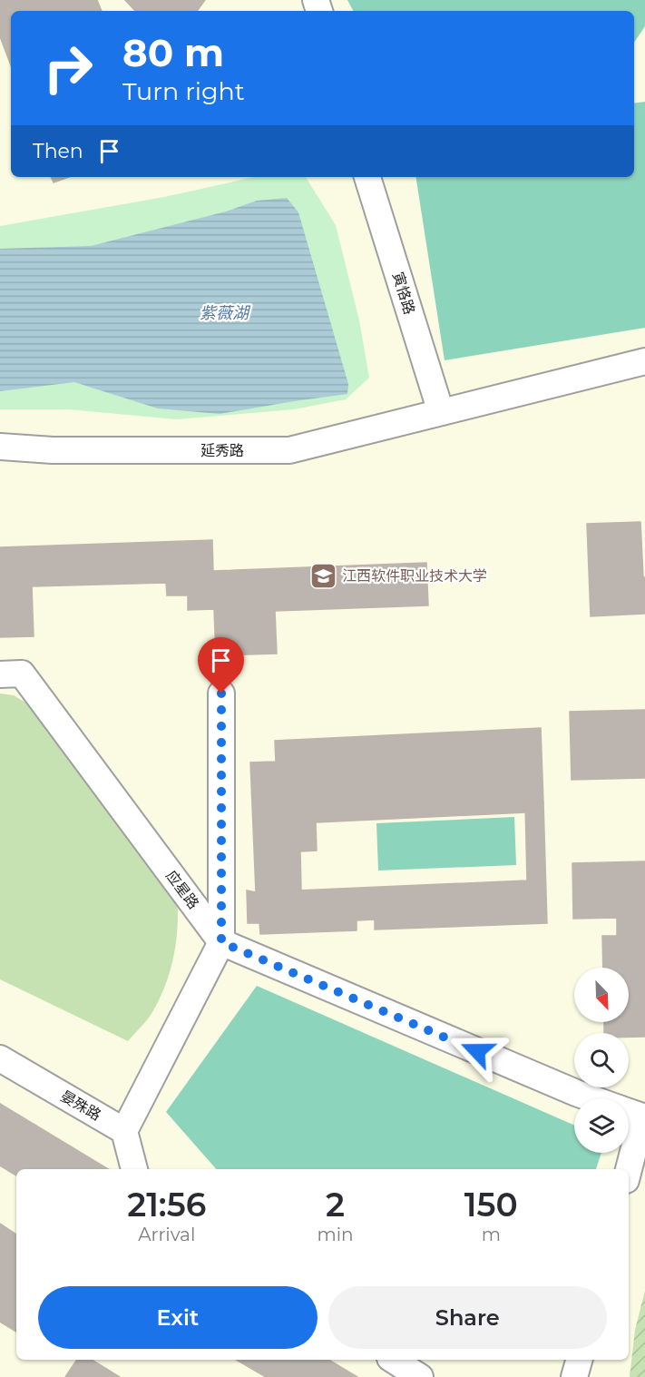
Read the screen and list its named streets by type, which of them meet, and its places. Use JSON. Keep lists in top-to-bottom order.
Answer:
{
  "streets": {
    "street": [
      "寅恪路",
      "延秀路",
      "应星路",
      "晏殊路"
    ]
  },
  "crossings": [
    ["寅恪路", "延秀路"]
  ],
  "water": ["紫薇湖"],
  "places": {
    "school or university": ["江西软件职业技术大学"]
  },
  "north": "bottom right",
  "page": {
    "turn": ["80 m", "Turn right"],
    "then": "Then",
    "eta": [
      "21:56",
      "Arrival",
      "2",
      "min",
      "150",
      "m"
    ],
    "buttons": ["Exit", "Share"]
  }
}
